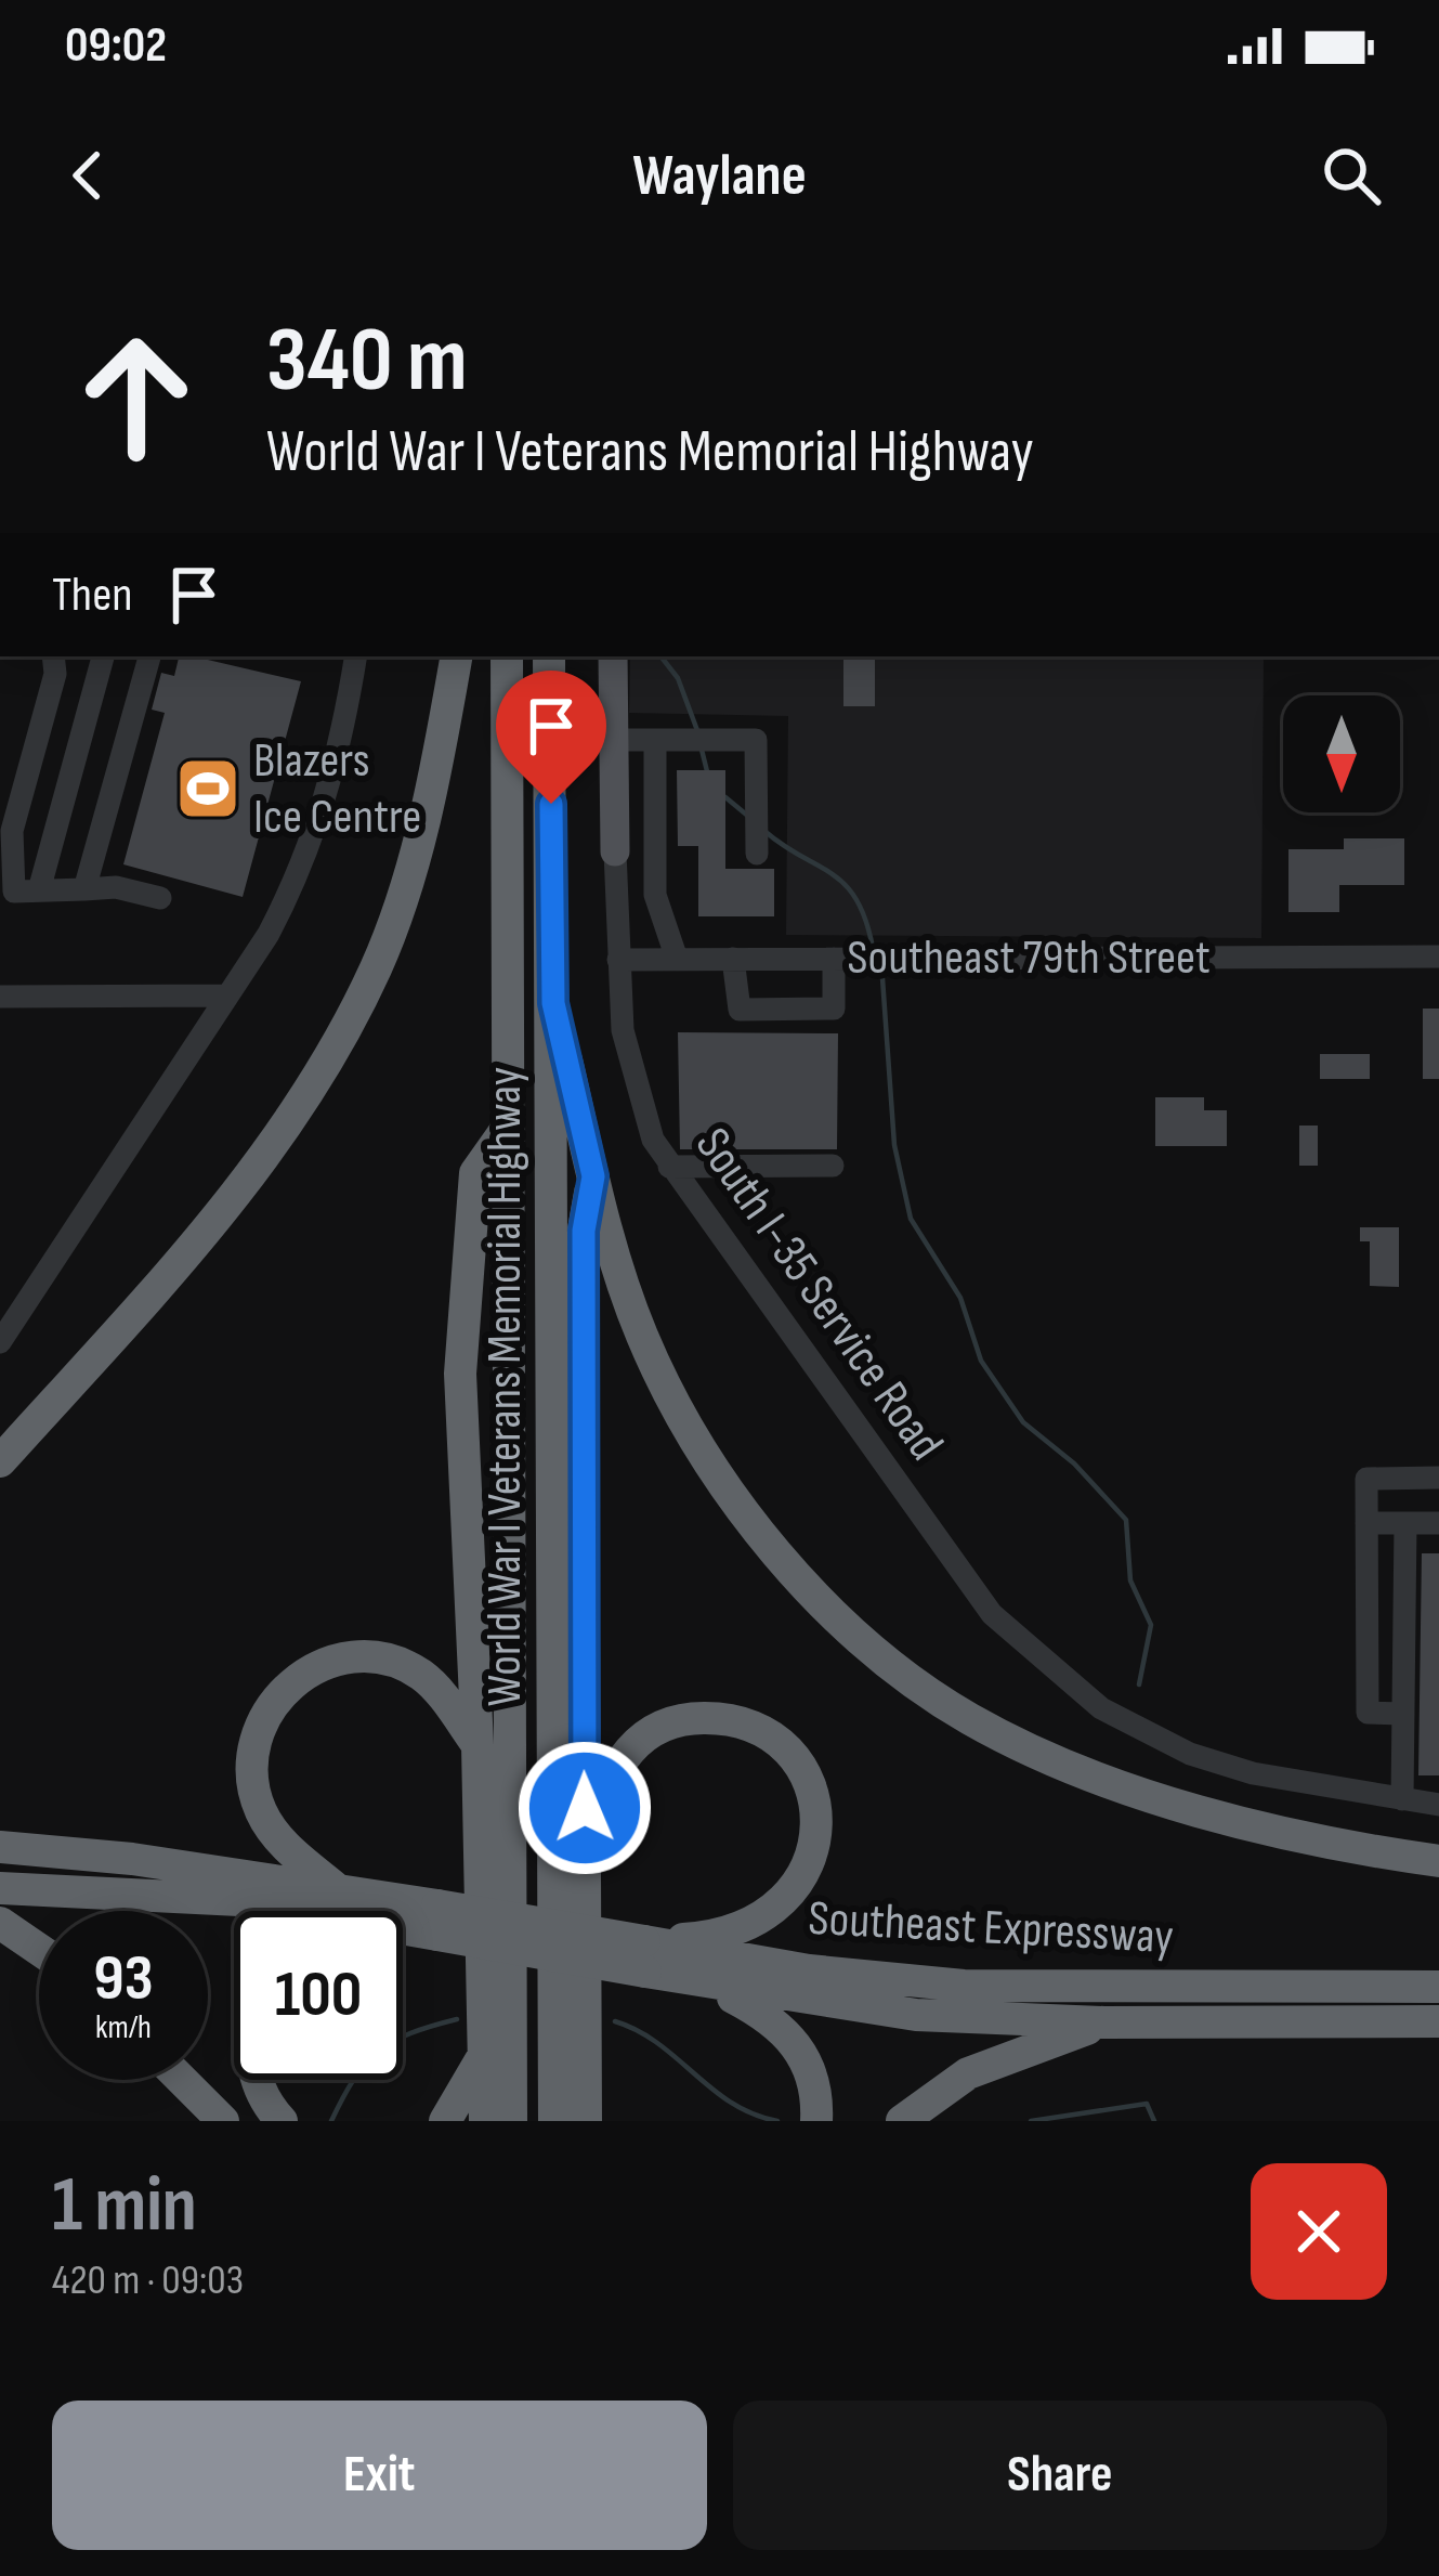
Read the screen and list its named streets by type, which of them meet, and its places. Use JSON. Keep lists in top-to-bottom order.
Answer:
{
  "streets": {
    "highway": ["World War I Veterans Memorial Highway", "Southeast Expressway"],
    "main road": ["South I-35 Service Road"],
    "street": ["Southeast 79th Street"]
  },
  "crossings": [
    ["Southeast 79th Street", "South I-35 Service Road"]
  ],
  "places": {
    "sports": ["Blazers Ice Centre"]
  },
  "north": "bottom",
  "page": {
    "status": "09:02",
    "header": "Waylane",
    "turn": ["340 m", "World War I Veterans Memorial Highway"],
    "then": "Then",
    "speed": "93 km/h",
    "limit": "100",
    "heading": ["1 min", "420 m · 09:03"],
    "buttons": ["Exit", "Share"]
  }
}
